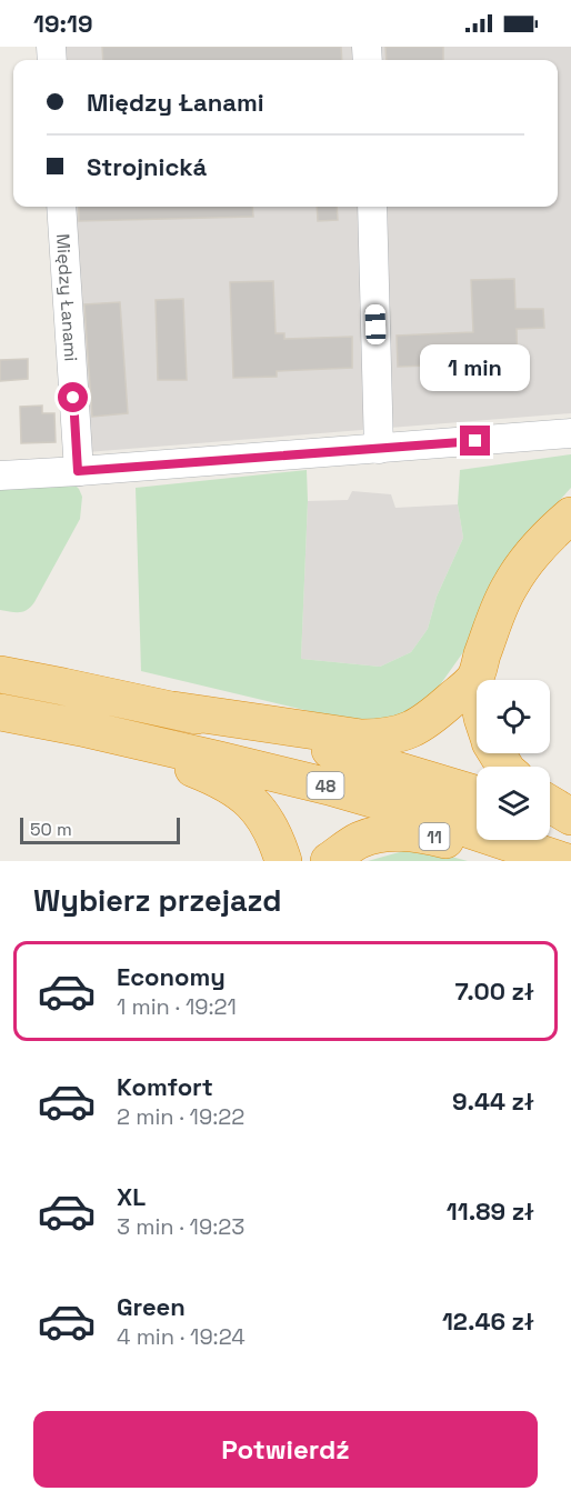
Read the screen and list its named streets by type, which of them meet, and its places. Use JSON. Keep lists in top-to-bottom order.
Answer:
{
  "streets": {
    "highway": ["48", "11"],
    "street": ["Między Łanami"]
  },
  "scale_bar": "50 m",
  "page": {
    "status": "19:19",
    "banner": ["Między Łanami", "Strojnická"],
    "bubble": "1 min",
    "scale": "50 m",
    "heading": "Wybierz przejazd",
    "list": [
      {
        "name": "Economy",
        "note": "1 min · 19:21",
        "value": "7.00 zł"
      },
      {
        "name": "Komfort",
        "note": "2 min · 19:22",
        "value": "9.44 zł"
      },
      {
        "name": "XL",
        "note": "3 min · 19:23",
        "value": "11.89 zł"
      },
      {
        "name": "Green",
        "note": "4 min · 19:24",
        "value": "12.46 zł"
      }
    ],
    "buttons": "Potwierdź"
  }
}
